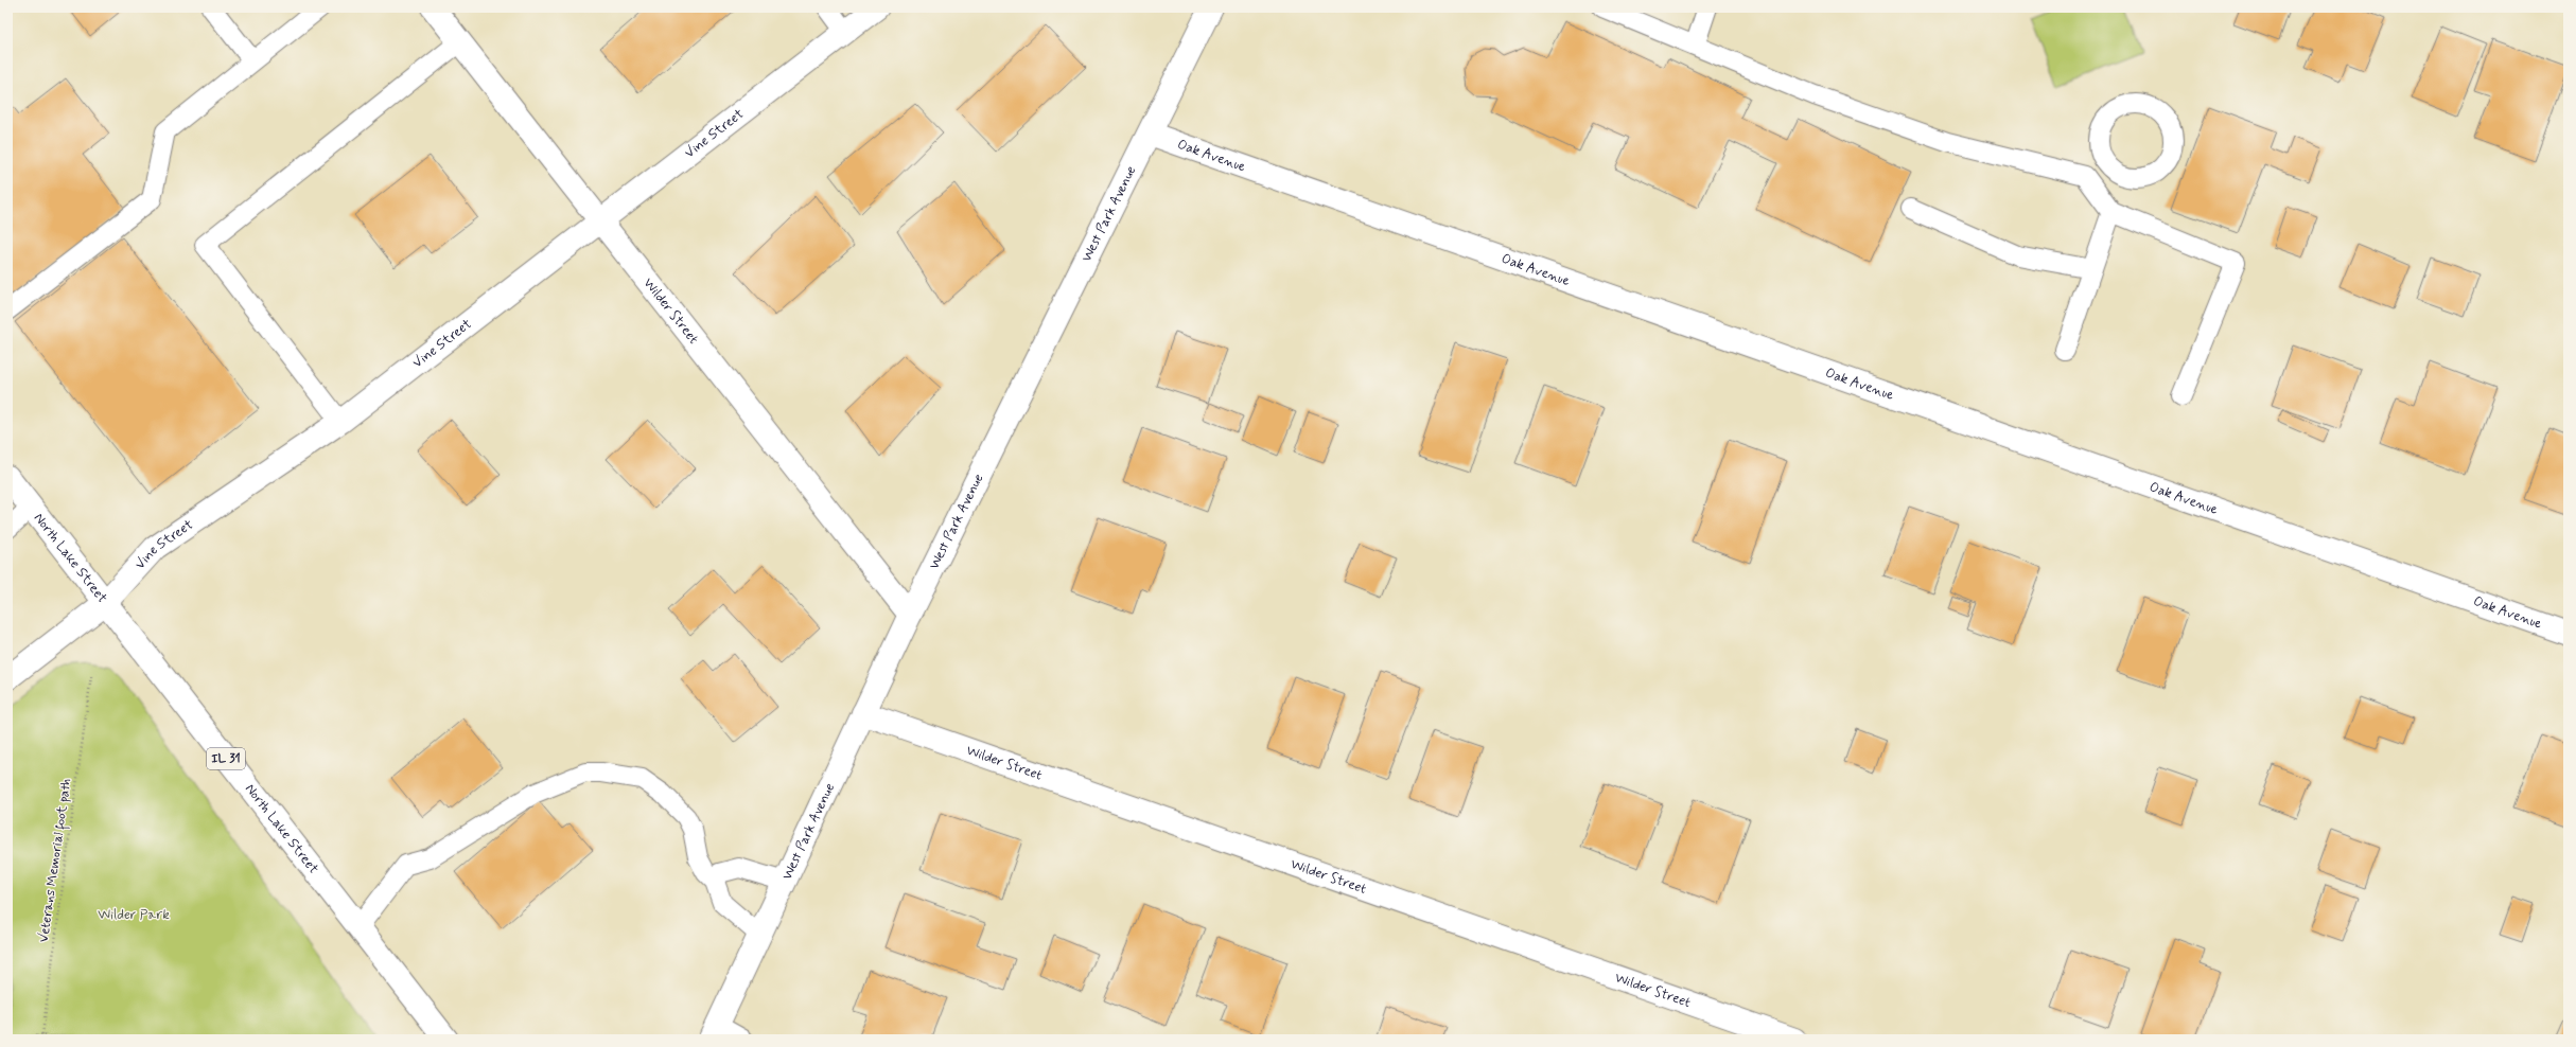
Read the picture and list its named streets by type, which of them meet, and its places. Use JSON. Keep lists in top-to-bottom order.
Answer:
{
  "streets": {
    "street": [
      "Vine Street",
      "Oak Avenue",
      "West Park Avenue",
      "Wilder Street",
      "North Lake Street",
      "IL 31"
    ],
    "path": ["Veterans Memorial foot path"]
  },
  "crossings": [
    ["Vine Street", "Wilder Street"],
    ["Vine Street", "North Lake Street"],
    ["Oak Avenue", "West Park Avenue"],
    ["West Park Avenue", "Wilder Street"]
  ],
  "parks": ["Wilder Park"]
}
